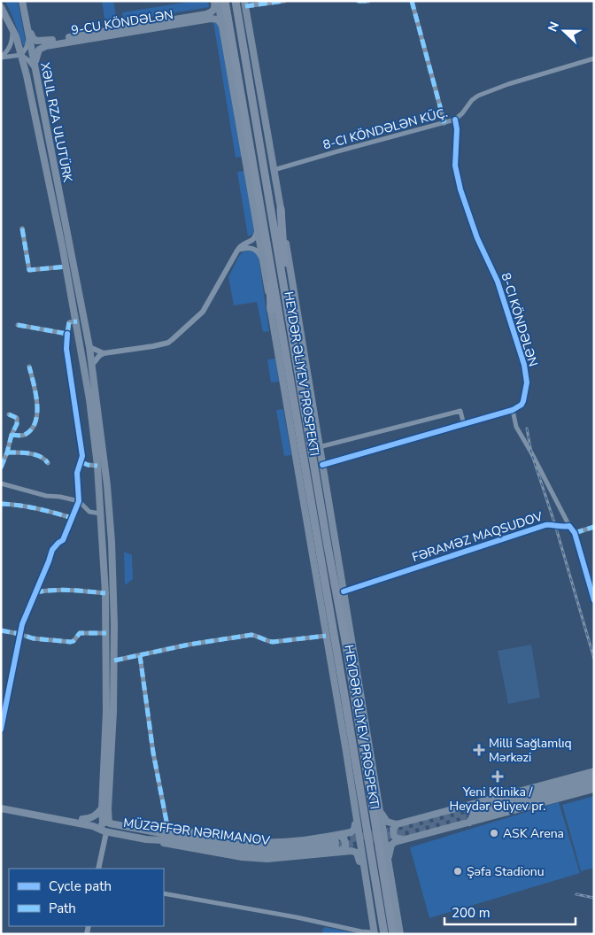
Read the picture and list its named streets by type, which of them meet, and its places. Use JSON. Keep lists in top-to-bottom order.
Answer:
{
  "streets": {
    "highway": ["HEYDƏR ƏLIYEV PROSPEKTI"],
    "main road": ["9-CU KÖNDƏLƏN", "XƏLIL RZA ULUTÜRK", "MÜZƏFFƏR NƏRIMANOV"],
    "street": ["8-CI KÖNDƏLƏN KÜÇ.", "8-CI KÖNDƏLƏN", "FƏRAMƏZ MAQSUDOV"]
  },
  "crossings": [
    ["9-CU KÖNDƏLƏN", "XƏLIL RZA ULUTÜRK"],
    ["8-CI KÖNDƏLƏN KÜÇ.", "8-CI KÖNDƏLƏN"]
  ],
  "places": {
    "health": ["Milli Sağlamlıq Mərkəzi", "Yeni Klinika / Heydər Əliyev pr."],
    "other": ["ASK Arena", "Şəfa Stadionu"]
  },
  "legend": ["Cycle path", "Path"],
  "scale_bar": "200 m",
  "north": "left"
}
